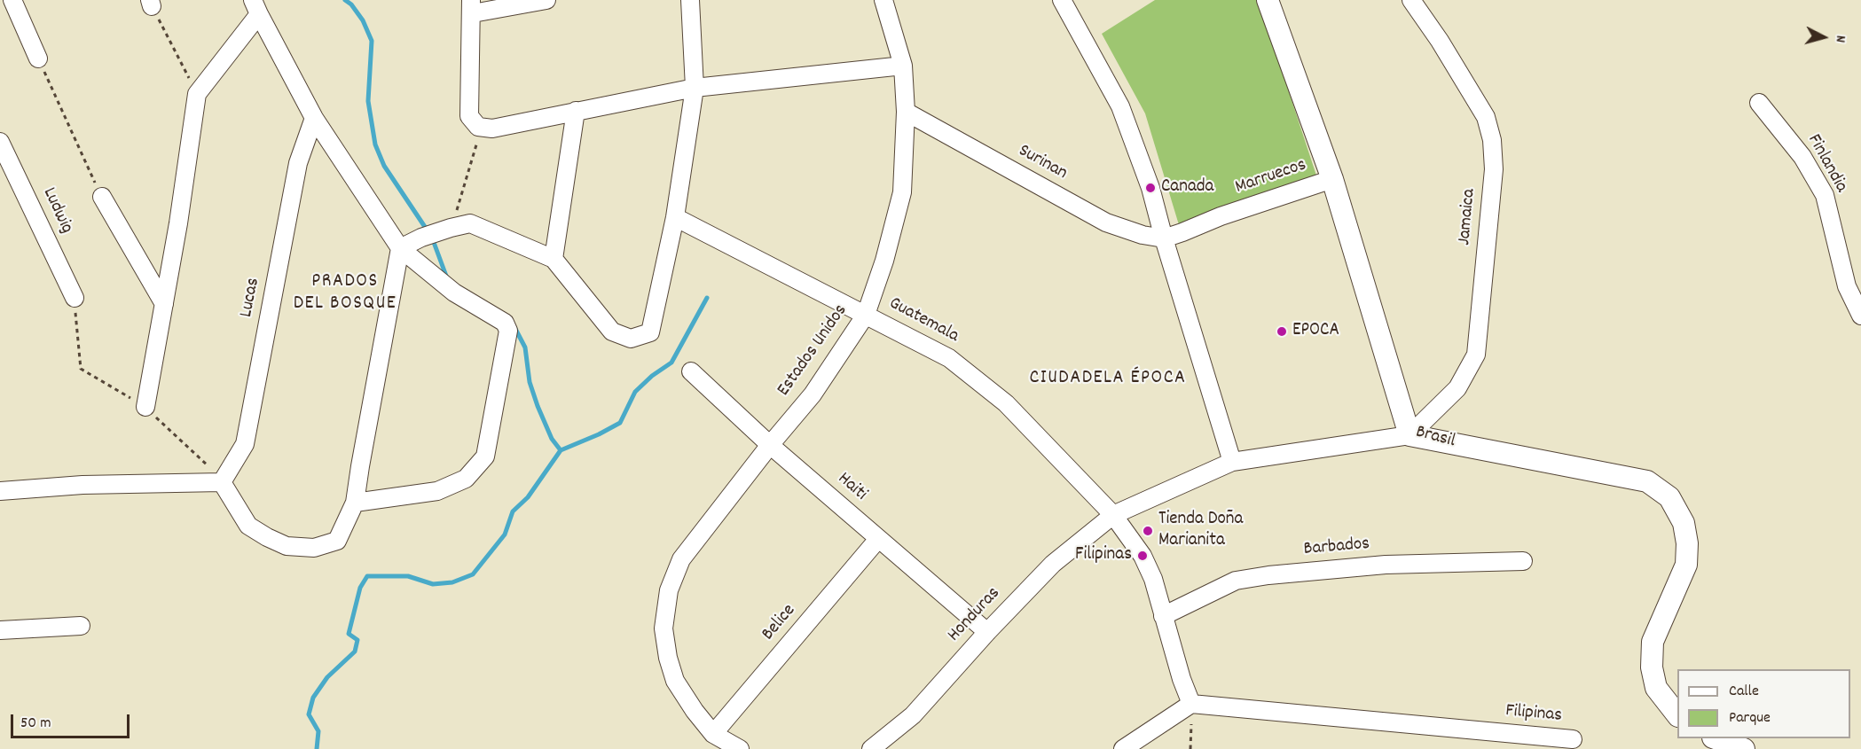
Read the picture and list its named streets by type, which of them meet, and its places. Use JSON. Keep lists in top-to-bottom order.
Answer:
{
  "streets": {
    "street": [
      "Surinan",
      "Finlandia",
      "Marruecos",
      "Ludwig",
      "Jamaica",
      "Lucas",
      "Guatemala",
      "Estados Unidos",
      "Brasil",
      "Haiti",
      "Barbados",
      "Honduras",
      "Belice",
      "Filipinas"
    ]
  },
  "crossings": [
    ["Surinan", "Marruecos"],
    ["Surinan", "Estados Unidos"],
    ["Marruecos", "Brasil"],
    ["Jamaica", "Brasil"],
    ["Jamaica", "Honduras"],
    ["Guatemala", "Estados Unidos"],
    ["Guatemala", "Barbados"],
    ["Guatemala", "Honduras"],
    ["Guatemala", "Filipinas"],
    ["Estados Unidos", "Haiti"],
    ["Estados Unidos", "Belice"],
    ["Brasil", "Honduras"],
    ["Haiti", "Honduras"],
    ["Haiti", "Belice"]
  ],
  "districts": ["PRADOS DEL BOSQUE", "CIUDADELA ÉPOCA"],
  "places": [
    "Canada",
    "EPOCA",
    "Tienda Doña Marianita",
    "Filipinas"
  ],
  "legend": ["Calle", "Parque"],
  "scale_bar": "50 m",
  "north": "right"
}
